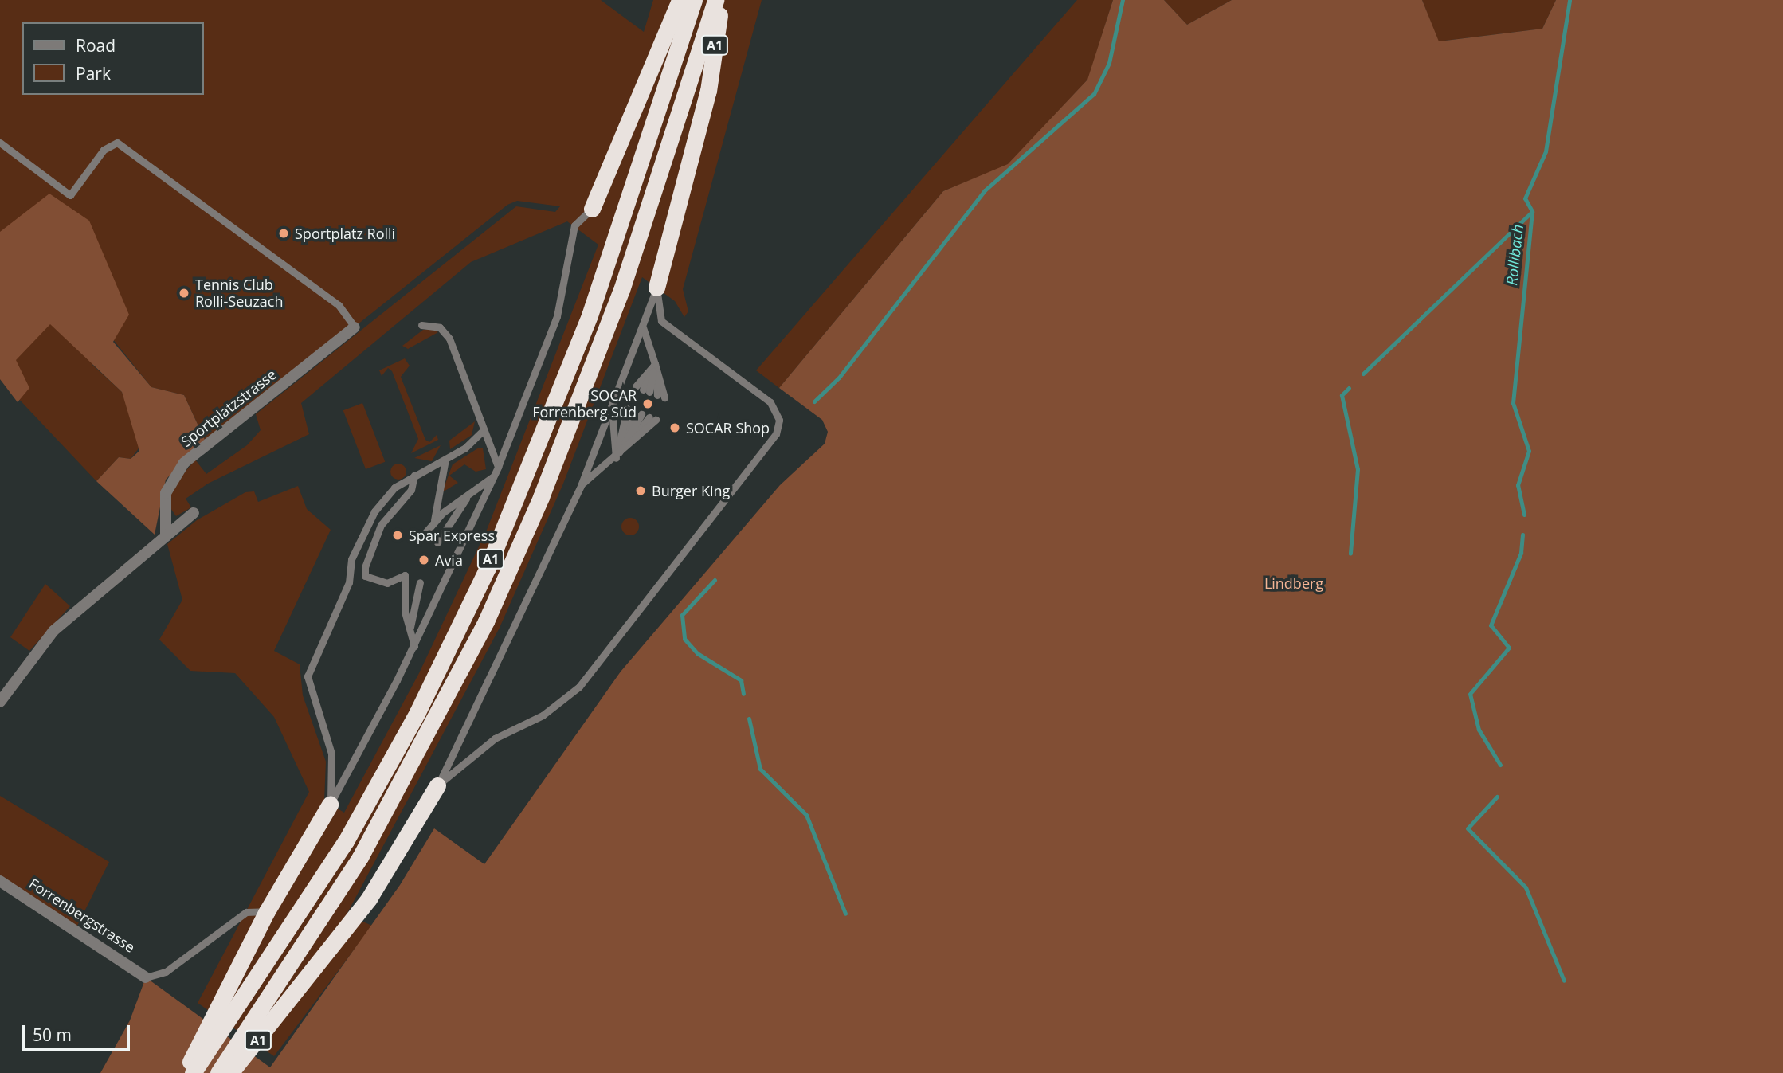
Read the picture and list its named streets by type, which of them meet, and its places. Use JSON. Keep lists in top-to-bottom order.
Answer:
{
  "streets": {
    "highway": ["A1"],
    "street": ["Sportplatzstrasse", "Forrenbergstrasse"]
  },
  "water": ["Rollibach"],
  "parks": ["Lindberg"],
  "places": [
    "Sportplatz Rolli",
    "Tennis Club Rolli-Seuzach",
    "SOCAR Forrenberg Süd",
    "SOCAR Shop",
    "Burger King",
    "Spar Express",
    "Avia"
  ],
  "legend": ["Road", "Park"],
  "scale_bar": "50 m"
}
